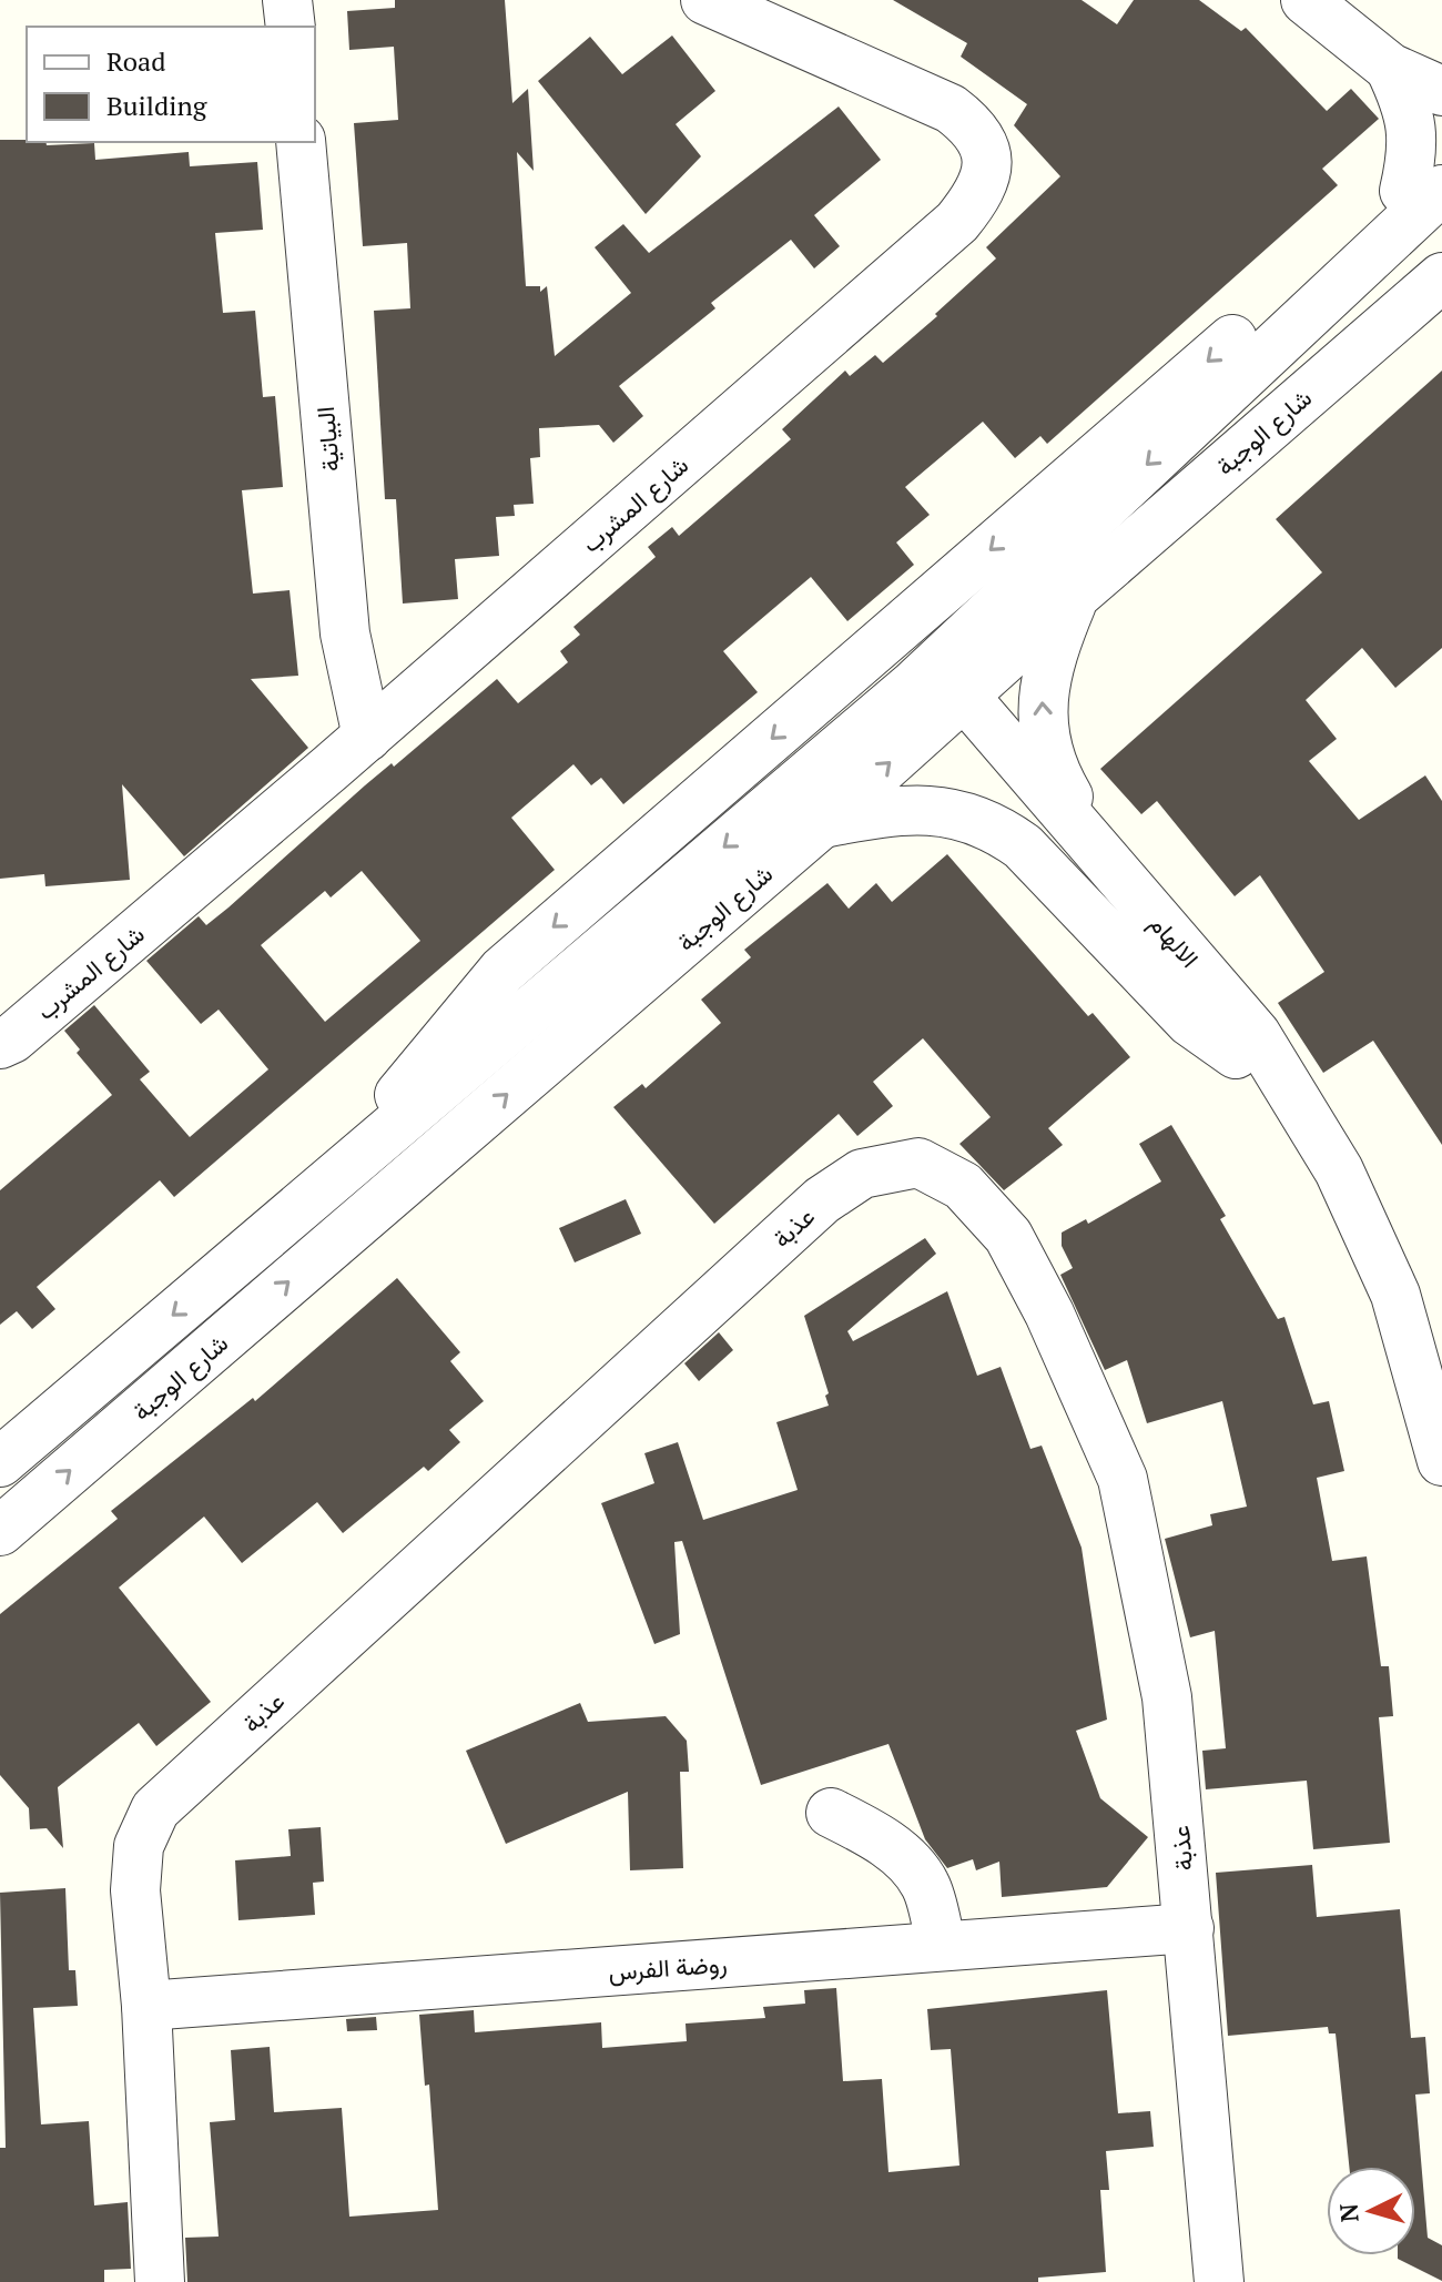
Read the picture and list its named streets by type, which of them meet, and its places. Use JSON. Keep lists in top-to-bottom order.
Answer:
{
  "streets": {
    "street": [
      "شارع الوجبة",
      "البياتية",
      "شارع المشرب",
      "الالهام",
      "عذبة",
      "روضة الفرس"
    ]
  },
  "crossings": [
    ["شارع الوجبة", "الالهام"],
    ["البياتية", "شارع المشرب"],
    ["عذبة", "روضة الفرس"]
  ],
  "legend": ["Road", "Building"],
  "north": "left"
}
